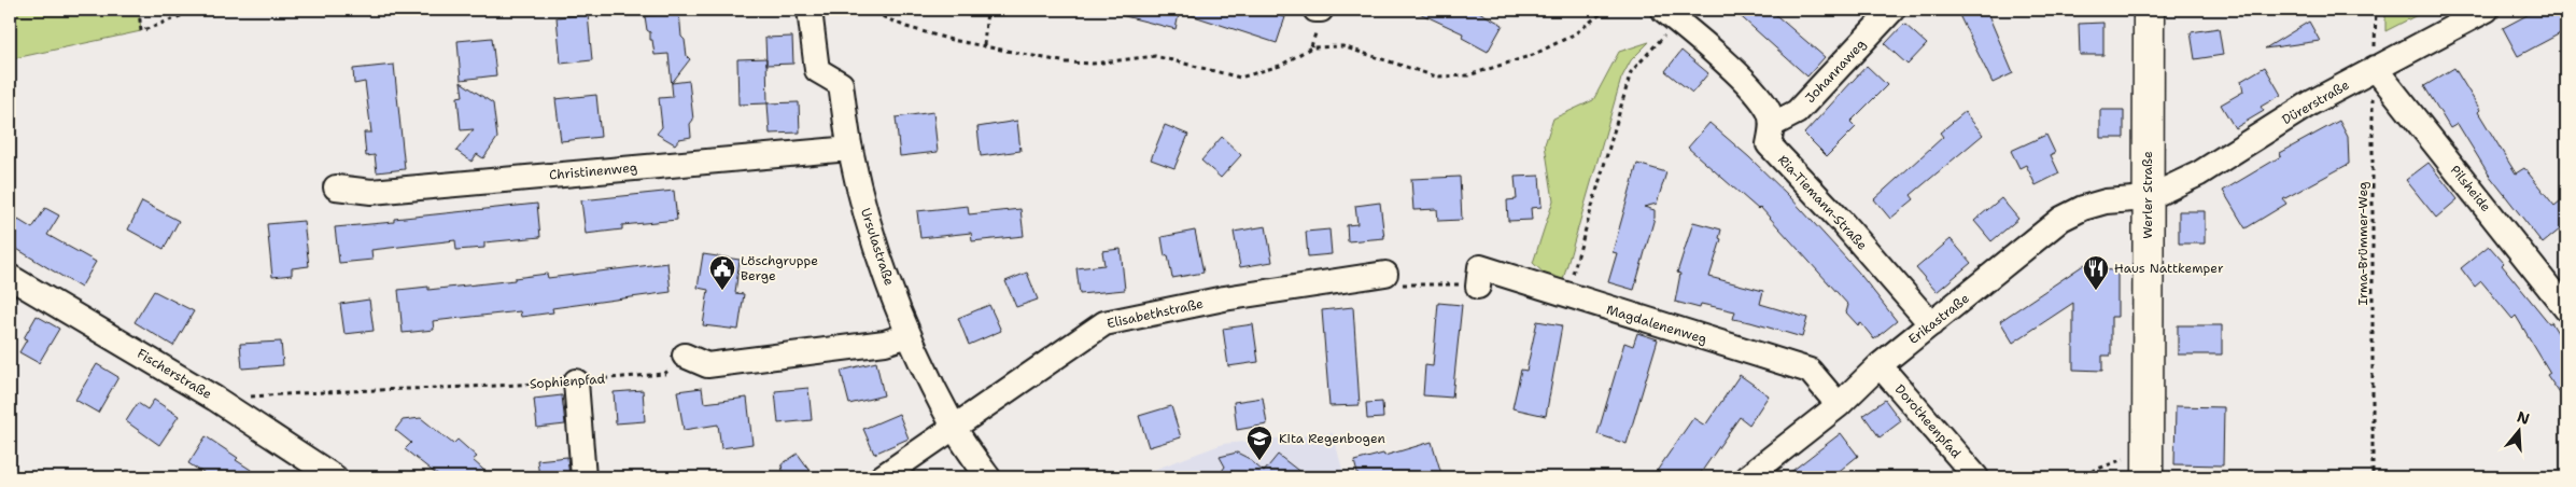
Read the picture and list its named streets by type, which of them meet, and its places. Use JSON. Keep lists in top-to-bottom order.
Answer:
{
  "streets": {
    "main road": ["Werler Straße"],
    "street": [
      "Johannaweg",
      "Dürerstraße",
      "Christinenweg",
      "Pilsheide",
      "Ria-Tiemann-Straße",
      "Ursulastraße",
      "Elisabethstraße",
      "Erikastraße",
      "Magdalenenweg",
      "Fischerstraße",
      "Dorotheenpfad"
    ],
    "path": ["Irma-Brümmer-Weg", "Sophienpfad"]
  },
  "crossings": [
    ["Johannaweg", "Ria-Tiemann-Straße"],
    ["Dürerstraße", "Pilsheide"],
    ["Dürerstraße", "Werler Straße"],
    ["Dürerstraße", "Irma-Brümmer-Weg"],
    ["Dürerstraße", "Erikastraße"],
    ["Christinenweg", "Ursulastraße"],
    ["Pilsheide", "Irma-Brümmer-Weg"],
    ["Werler Straße", "Erikastraße"],
    ["Ria-Tiemann-Straße", "Erikastraße"],
    ["Ursulastraße", "Elisabethstraße"],
    ["Erikastraße", "Magdalenenweg"],
    ["Erikastraße", "Dorotheenpfad"],
    ["Fischerstraße", "Sophienpfad"]
  ],
  "places": {
    "public building": ["Löschgruppe Berge"],
    "restaurant": ["Haus Nattkemper"],
    "school or university": ["Kita Regenbogen"]
  },
  "north": "top"
}
